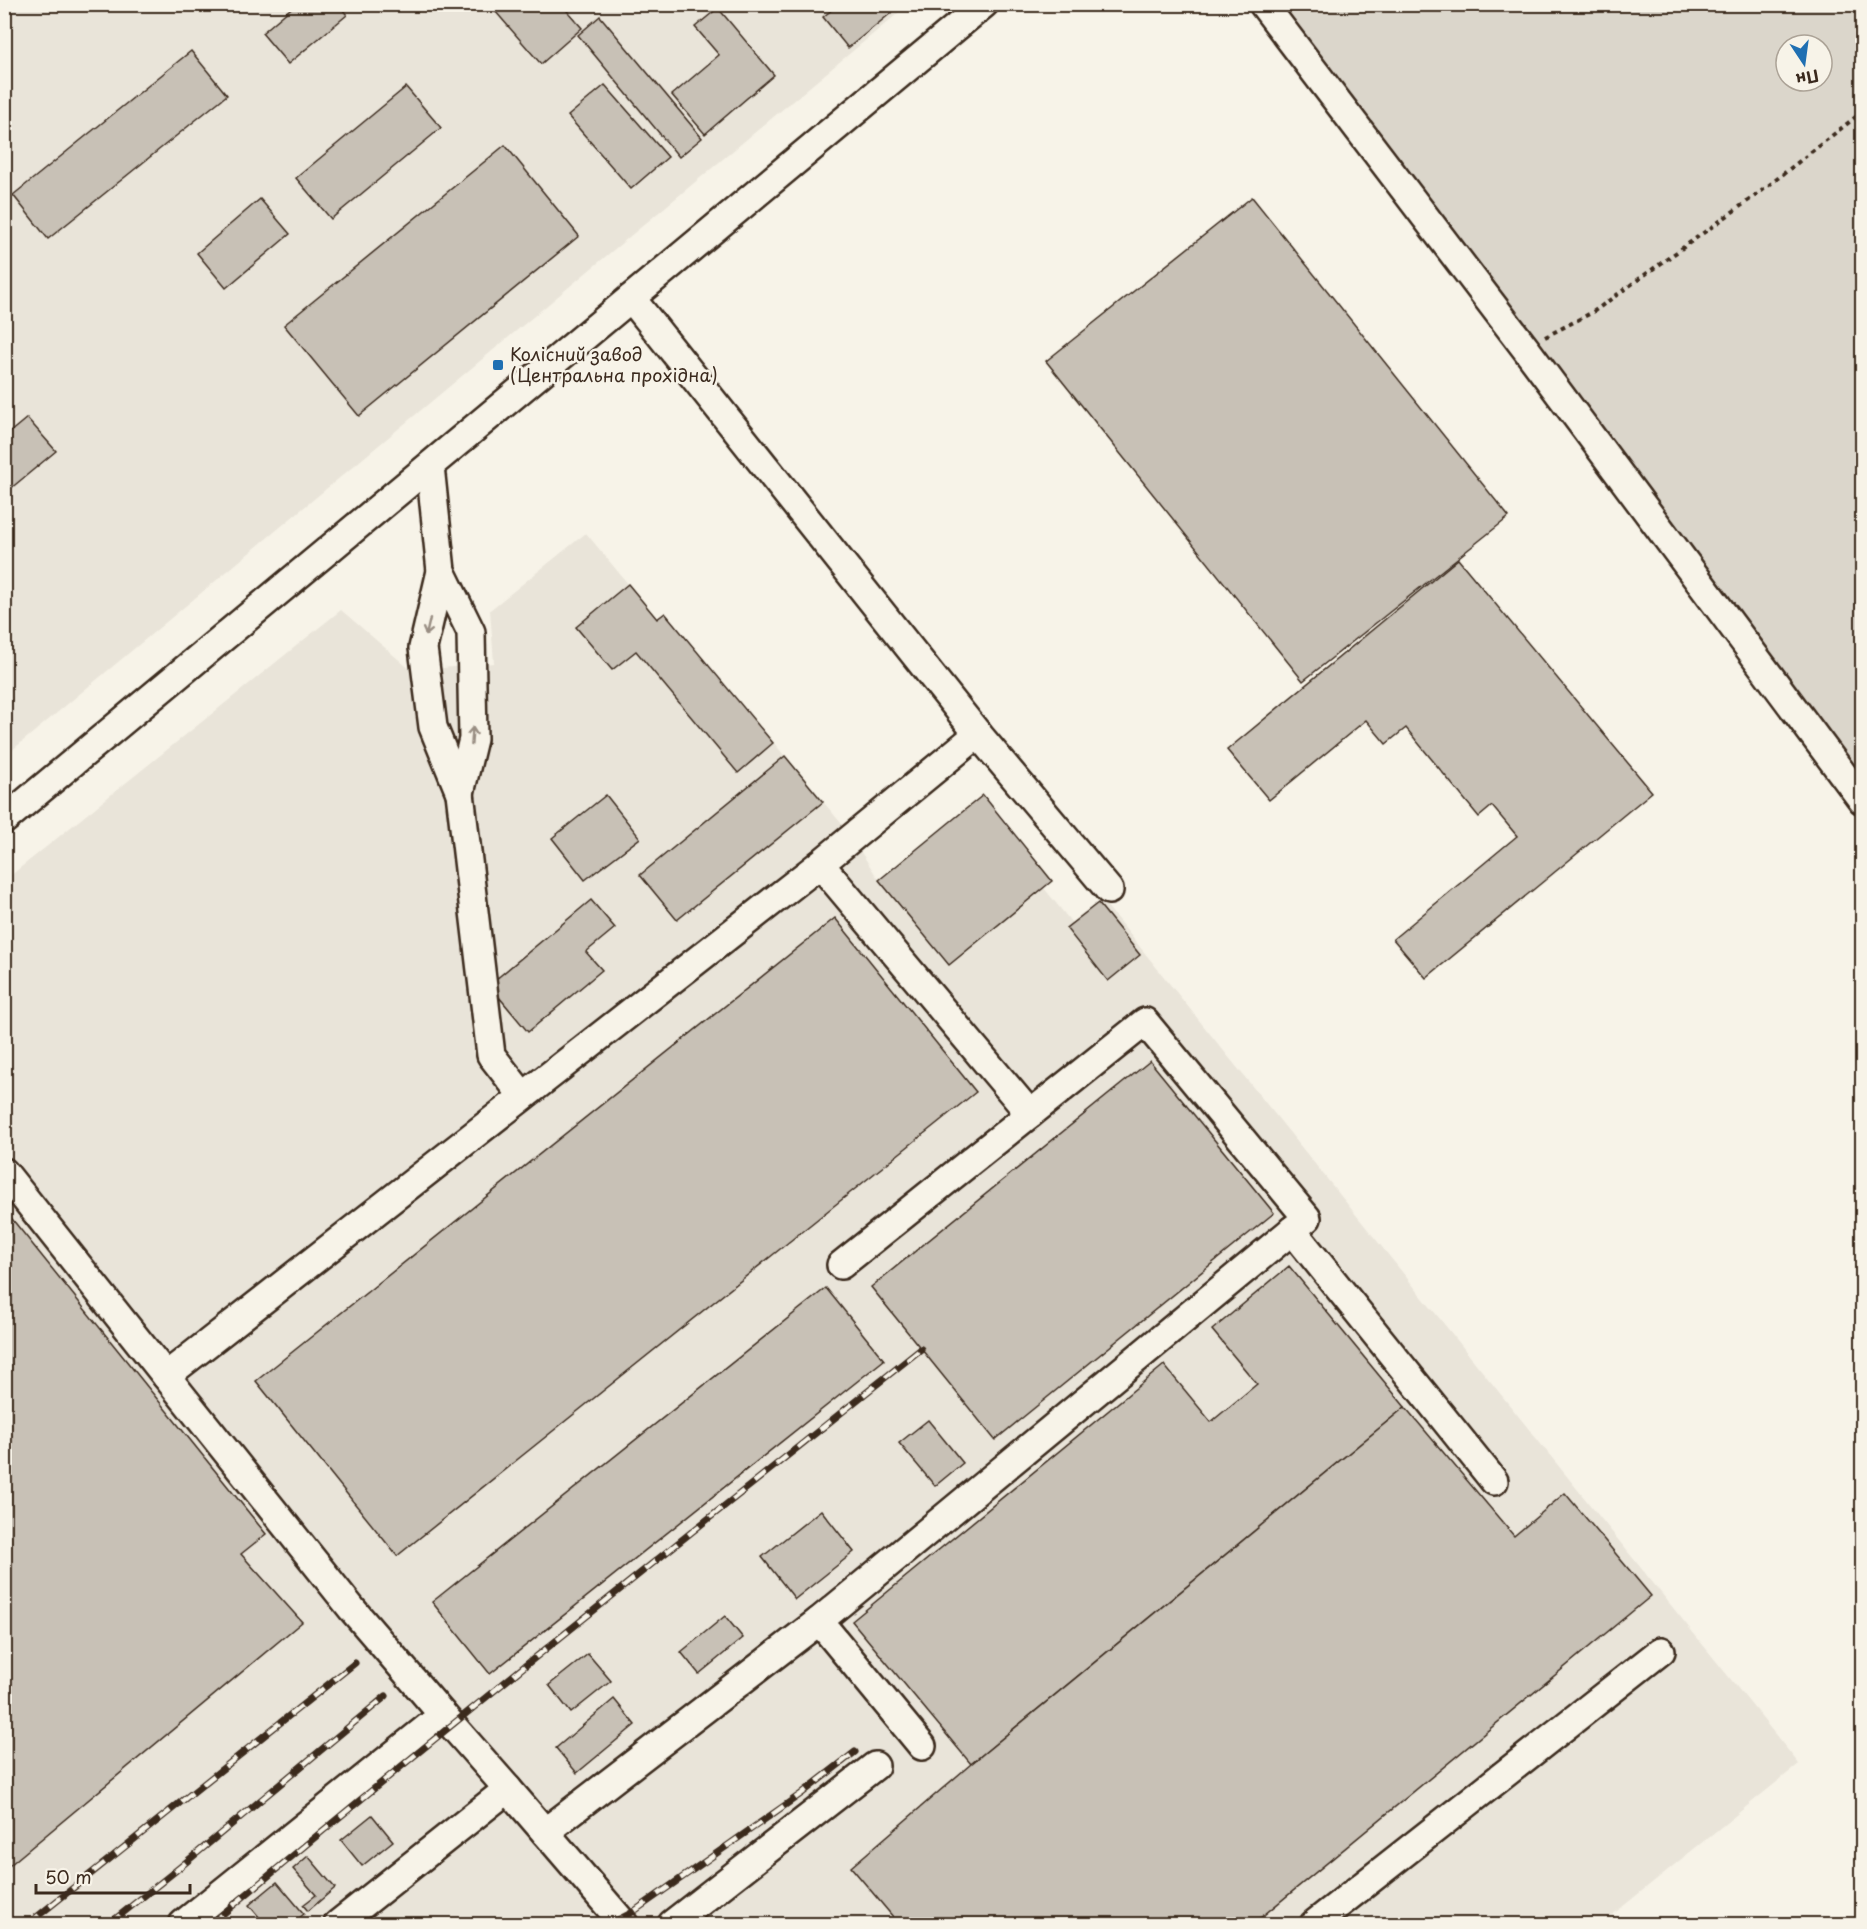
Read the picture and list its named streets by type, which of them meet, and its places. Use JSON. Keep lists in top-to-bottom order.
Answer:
{
  "places": {
    "transit": ["Колісний завод (Центральна прохідна)"]
  },
  "scale_bar": "50 m",
  "north": "bottom"
}
